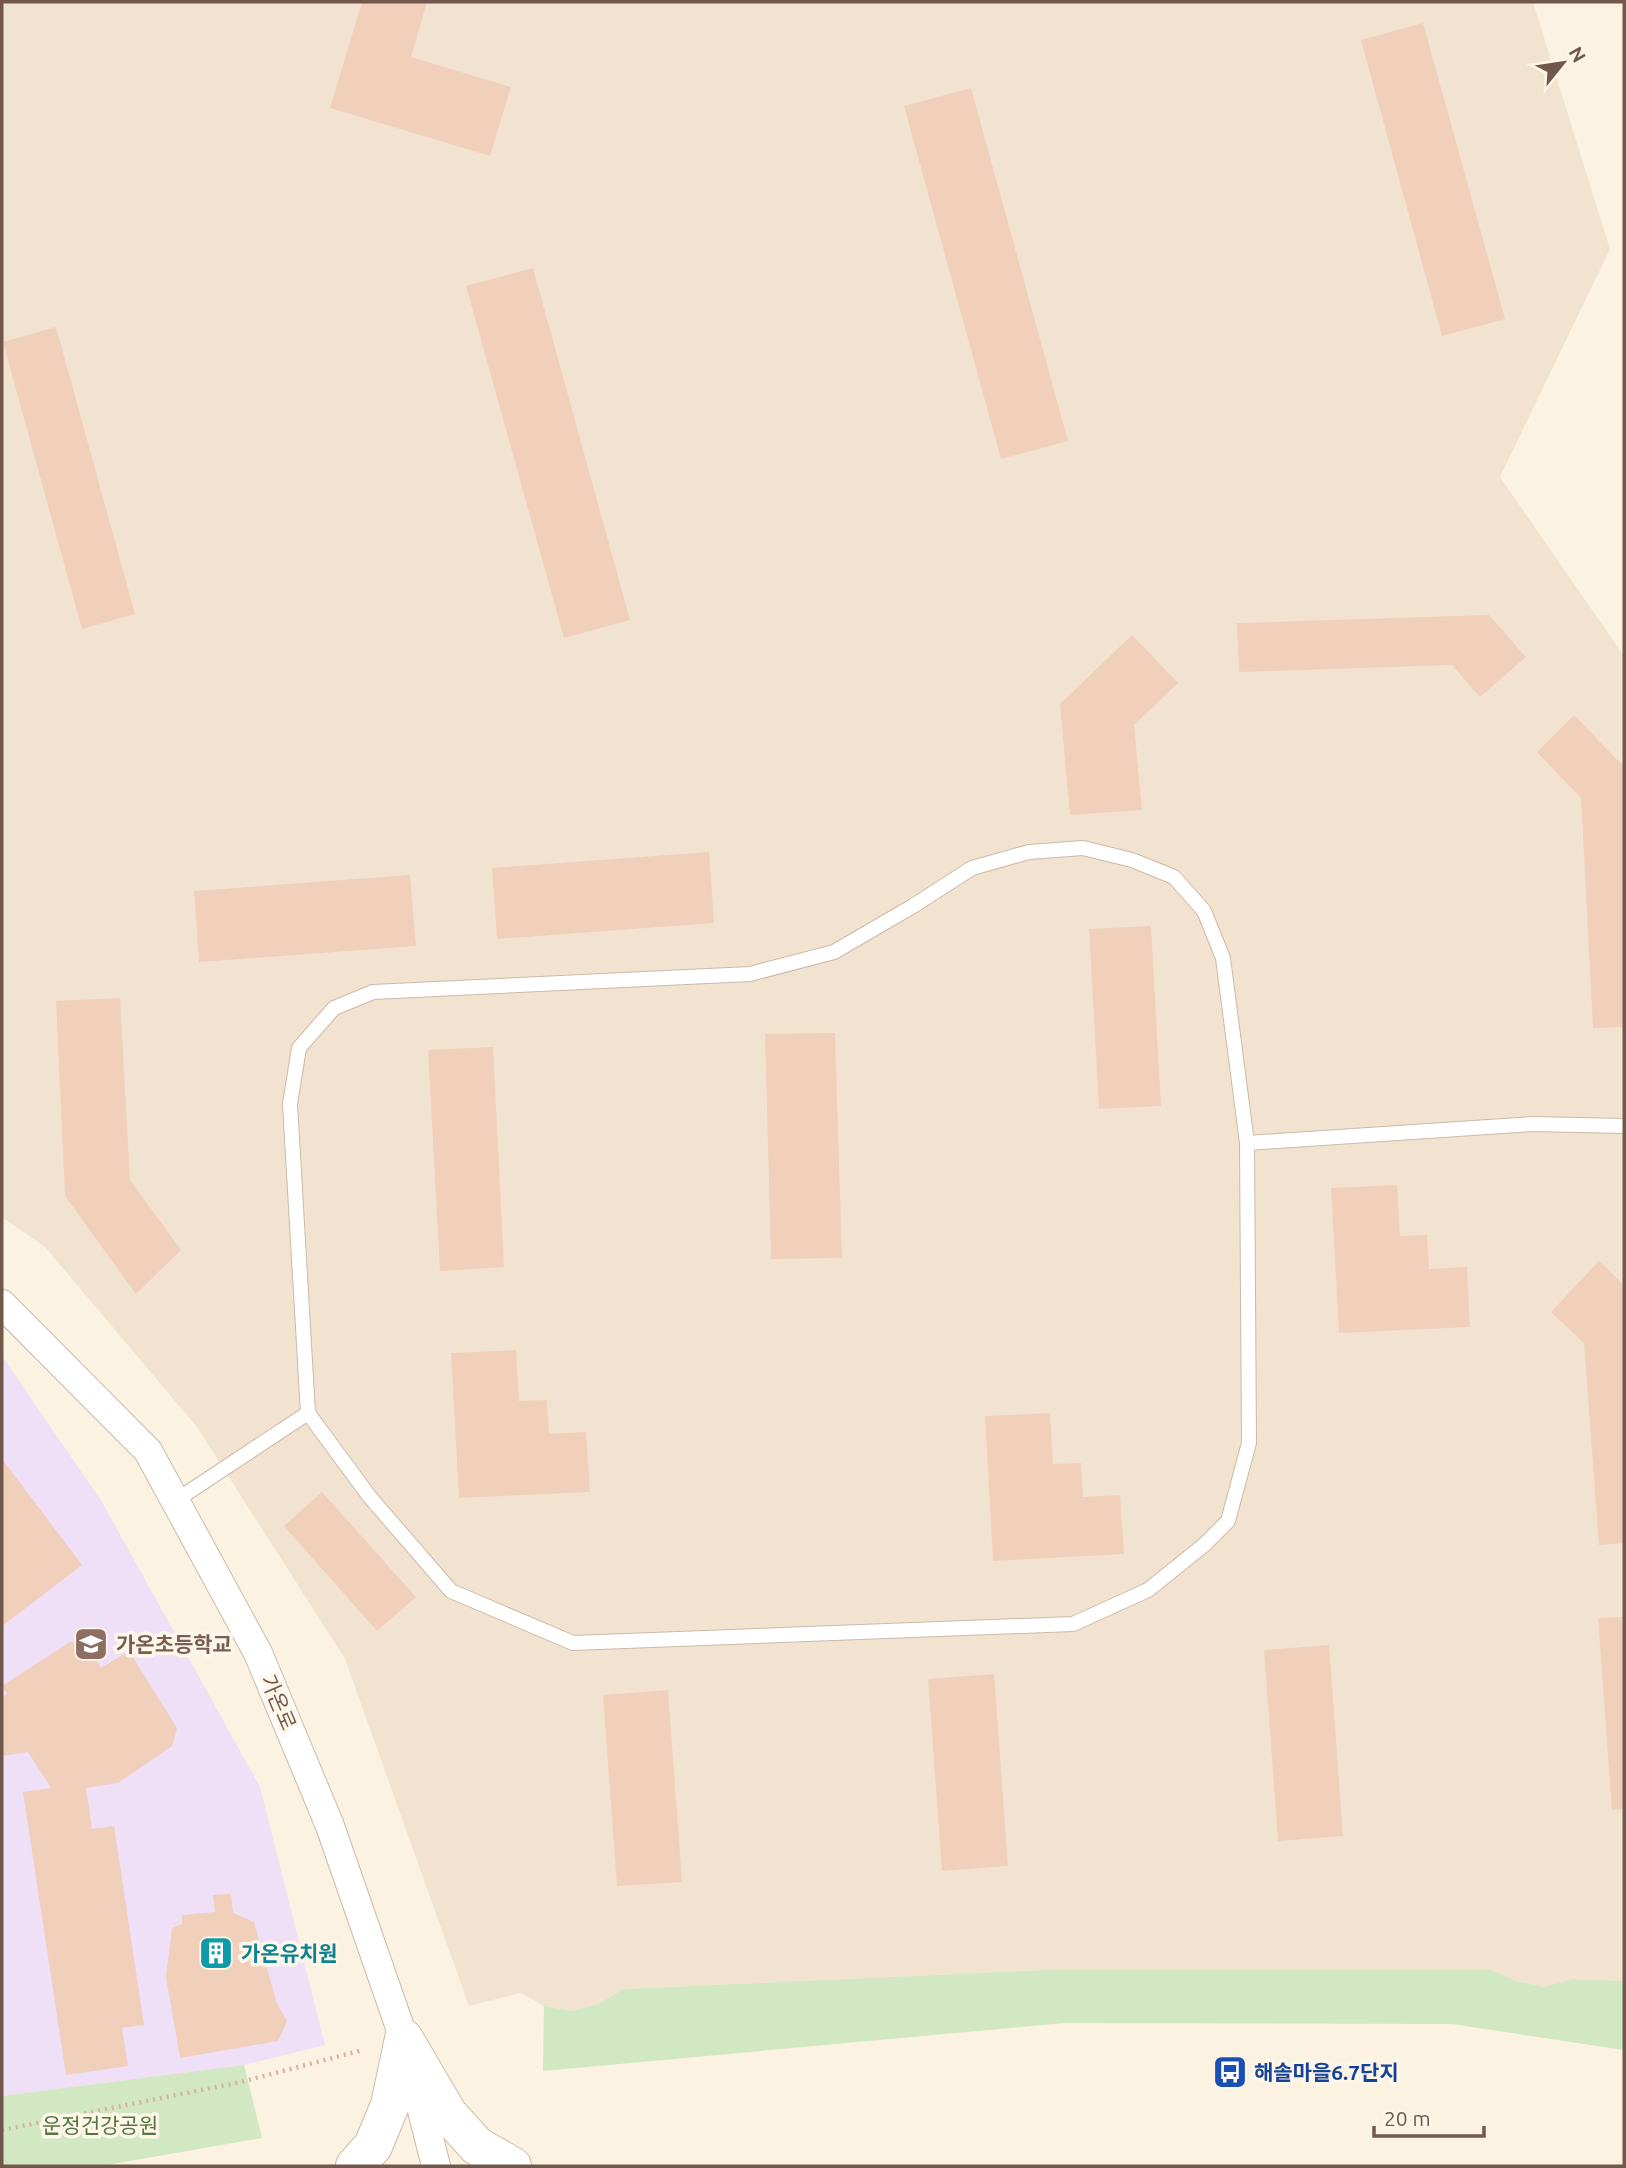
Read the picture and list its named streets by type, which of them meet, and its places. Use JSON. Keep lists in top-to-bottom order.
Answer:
{
  "streets": {
    "street": ["가온로"]
  },
  "parks": ["운정건강공원"],
  "places": {
    "school or university": ["가온초등학교"],
    "building": ["가온유치원"],
    "bus stop": ["해솔마을6.7단지"]
  },
  "scale_bar": "20 m",
  "north": "top right"
}
